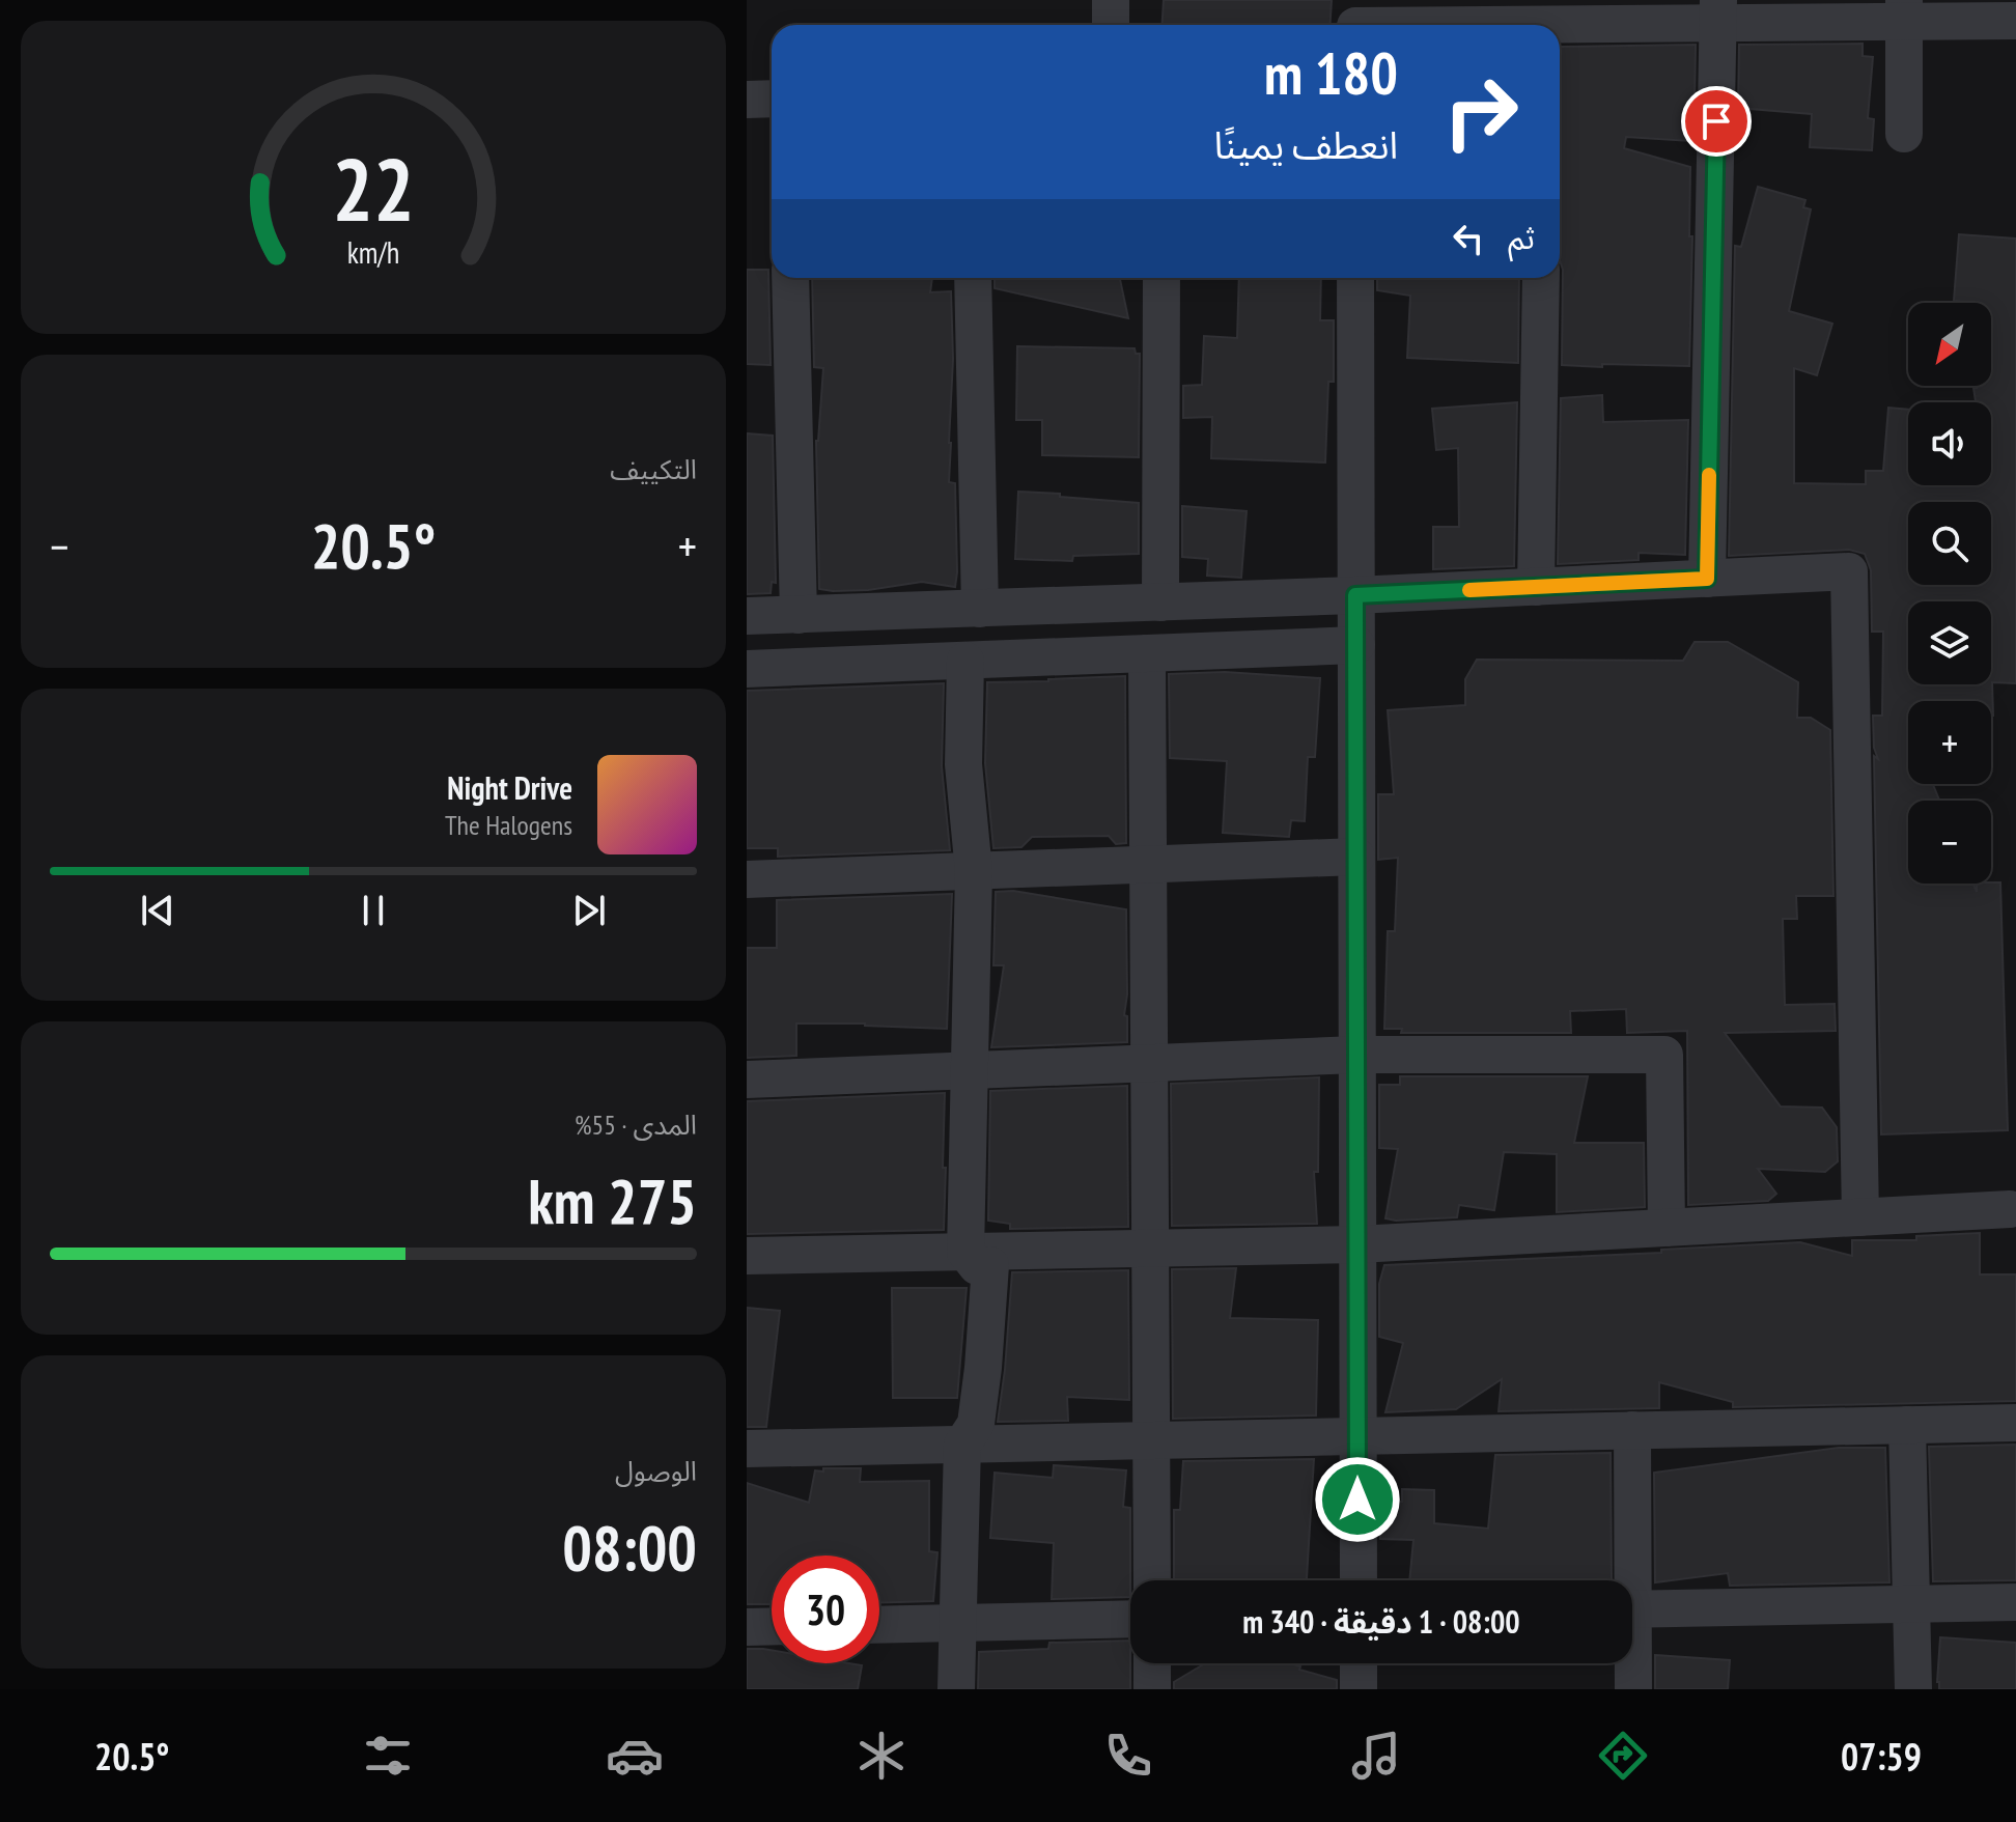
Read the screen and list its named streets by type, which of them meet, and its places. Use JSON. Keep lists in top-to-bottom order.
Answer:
{
  "north": "bottom left",
  "page": {
    "turn": ["180 m", "انعطف يمينًا"],
    "then": "ثم",
    "map_buttons": ["+", "−"],
    "tile": [
      "التكييف",
      ["المدى · 55%", "275 km"],
      ["الوصول", "08:00"]
    ],
    "heat": ["−", "20.5°", "+"],
    "song": ["Night Drive", "The Halogens"],
    "limit": "30",
    "trip": "08:00 · 1 دقيقة · 340 m",
    "tabs": ["07:59", "20.5°"],
    "gauge": ["22", "km/h"]
  }
}
